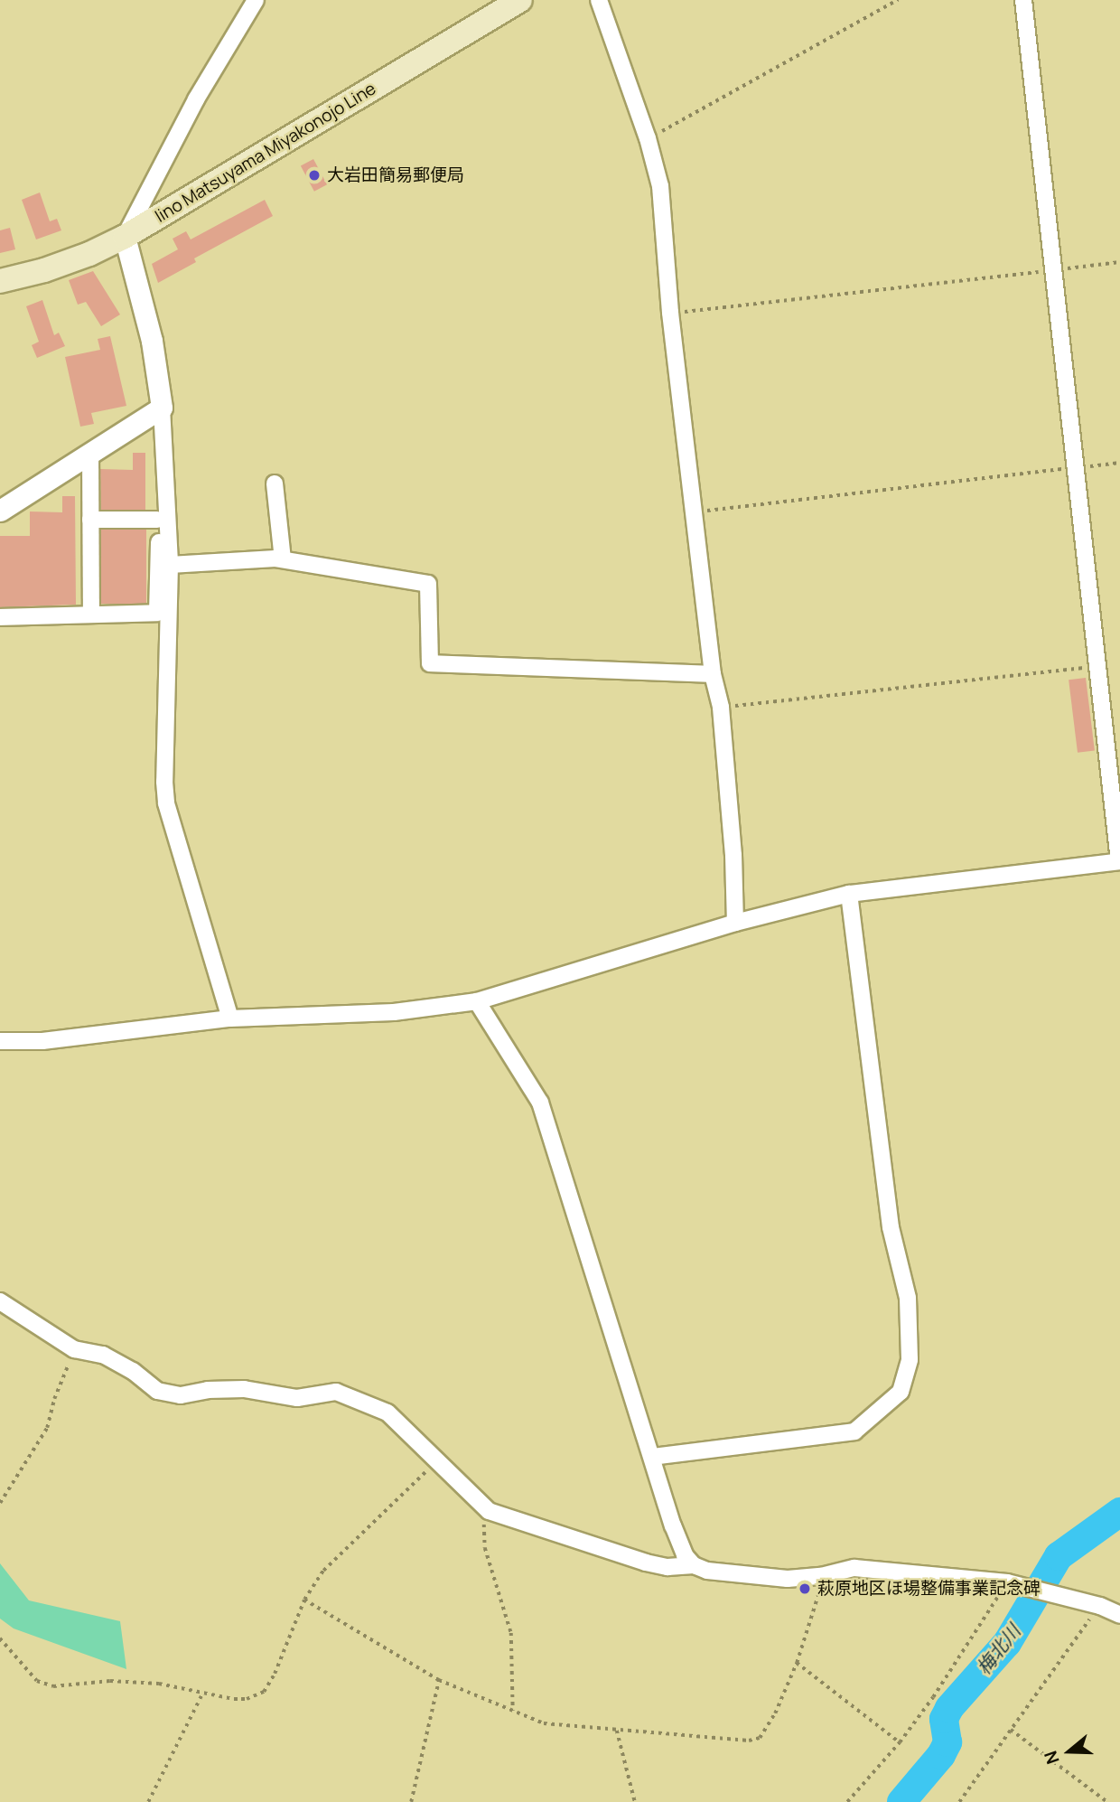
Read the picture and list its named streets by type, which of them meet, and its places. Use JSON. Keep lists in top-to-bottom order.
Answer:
{
  "streets": {
    "main road": ["Iino Matsuyama Miyakonojo Line"]
  },
  "water": ["梅北川"],
  "places": ["大岩田簡易郵便局", "萩原地区ほ場整備事業記念碑"],
  "north": "left"
}
